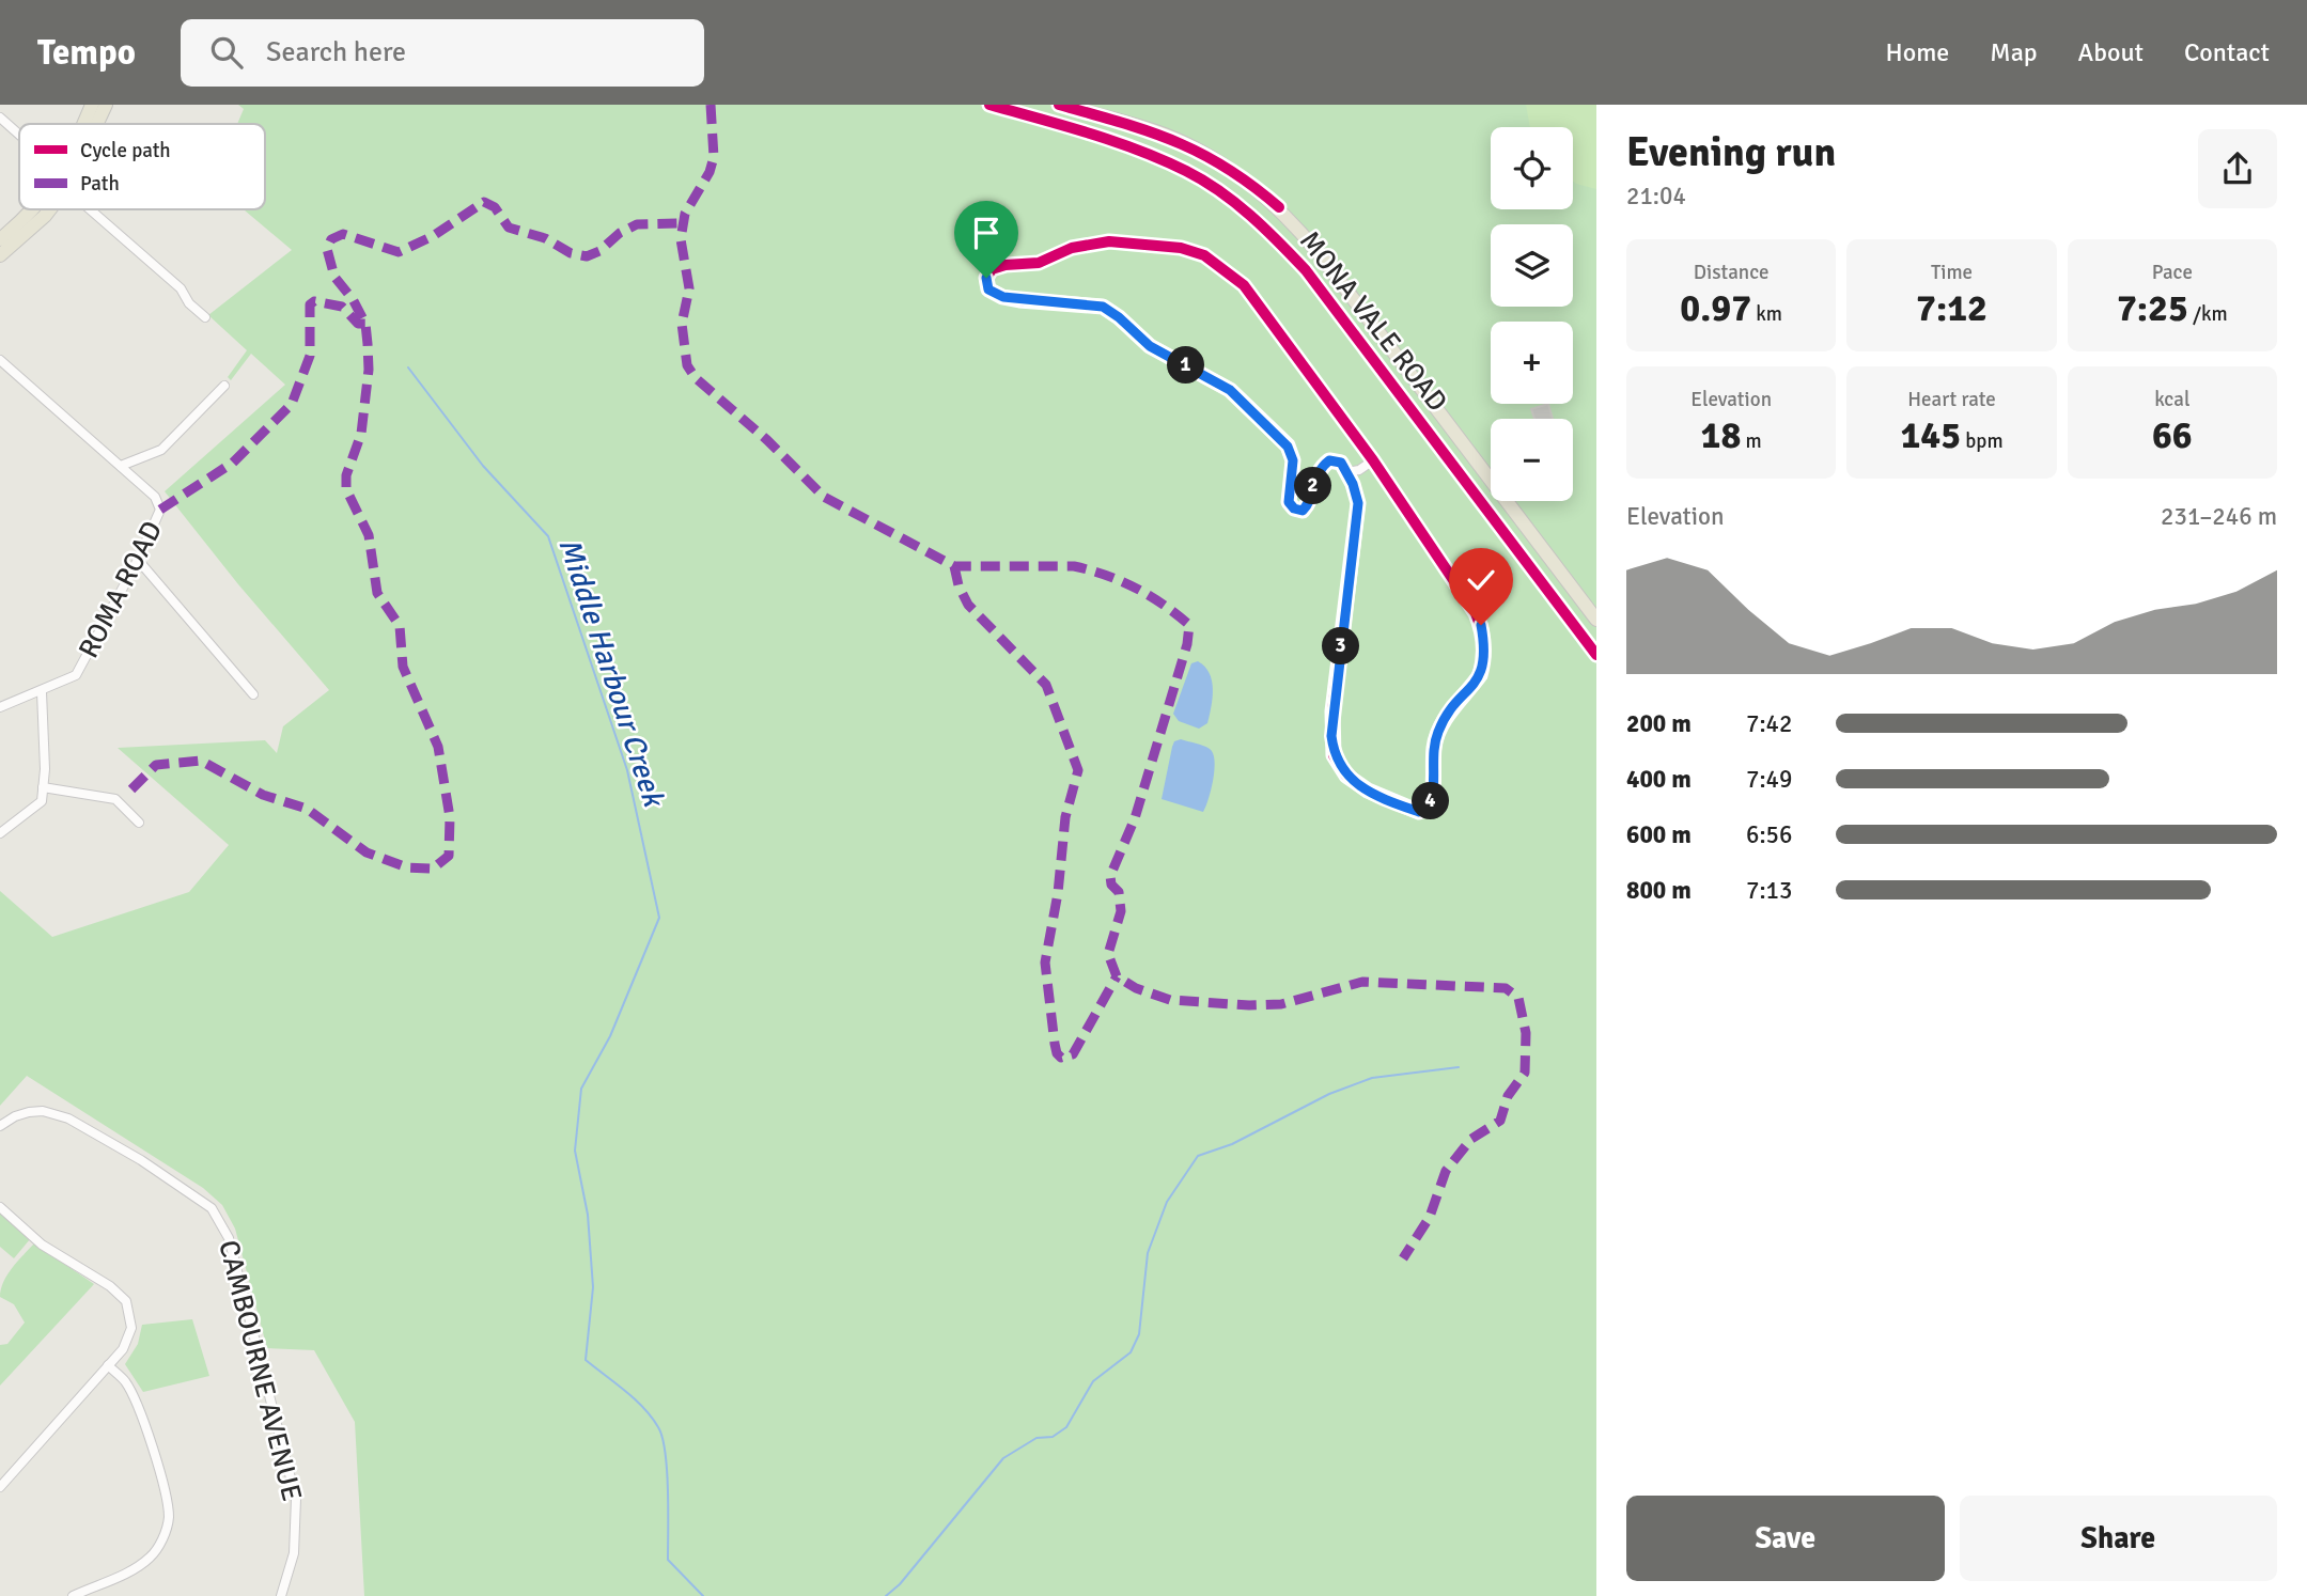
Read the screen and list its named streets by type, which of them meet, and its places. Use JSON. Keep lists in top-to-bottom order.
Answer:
{
  "streets": {
    "highway": ["MONA VALE ROAD"],
    "street": ["ROMA ROAD", "CAMBOURNE AVENUE"]
  },
  "water": ["Middle Harbour Creek"],
  "legend": ["Cycle path", "Path"],
  "page": {
    "header": "Tempo",
    "search": "Search here",
    "nav": [
      "Home",
      "Map",
      "About",
      "Contact"
    ],
    "heading": ["Evening run", "21:04"],
    "map_buttons": ["+", "−"],
    "stats": [
      ["Distance", "0.97 km"],
      ["Time", "7:12"],
      ["Pace", "7:25 /km"],
      ["Elevation", "18 m"],
      ["Heart rate", "145 bpm"],
      ["kcal", "66"]
    ],
    "pins": [
      "1",
      "2",
      "3",
      "4"
    ],
    "chart": ["Elevation", "231–246 m"],
    "list": [
      {
        "name": "200 m",
        "note": "7:42"
      },
      {
        "name": "400 m",
        "note": "7:49"
      },
      {
        "name": "600 m",
        "note": "6:56"
      },
      {
        "name": "800 m",
        "note": "7:13"
      }
    ],
    "buttons": ["Save", "Share"]
  }
}
